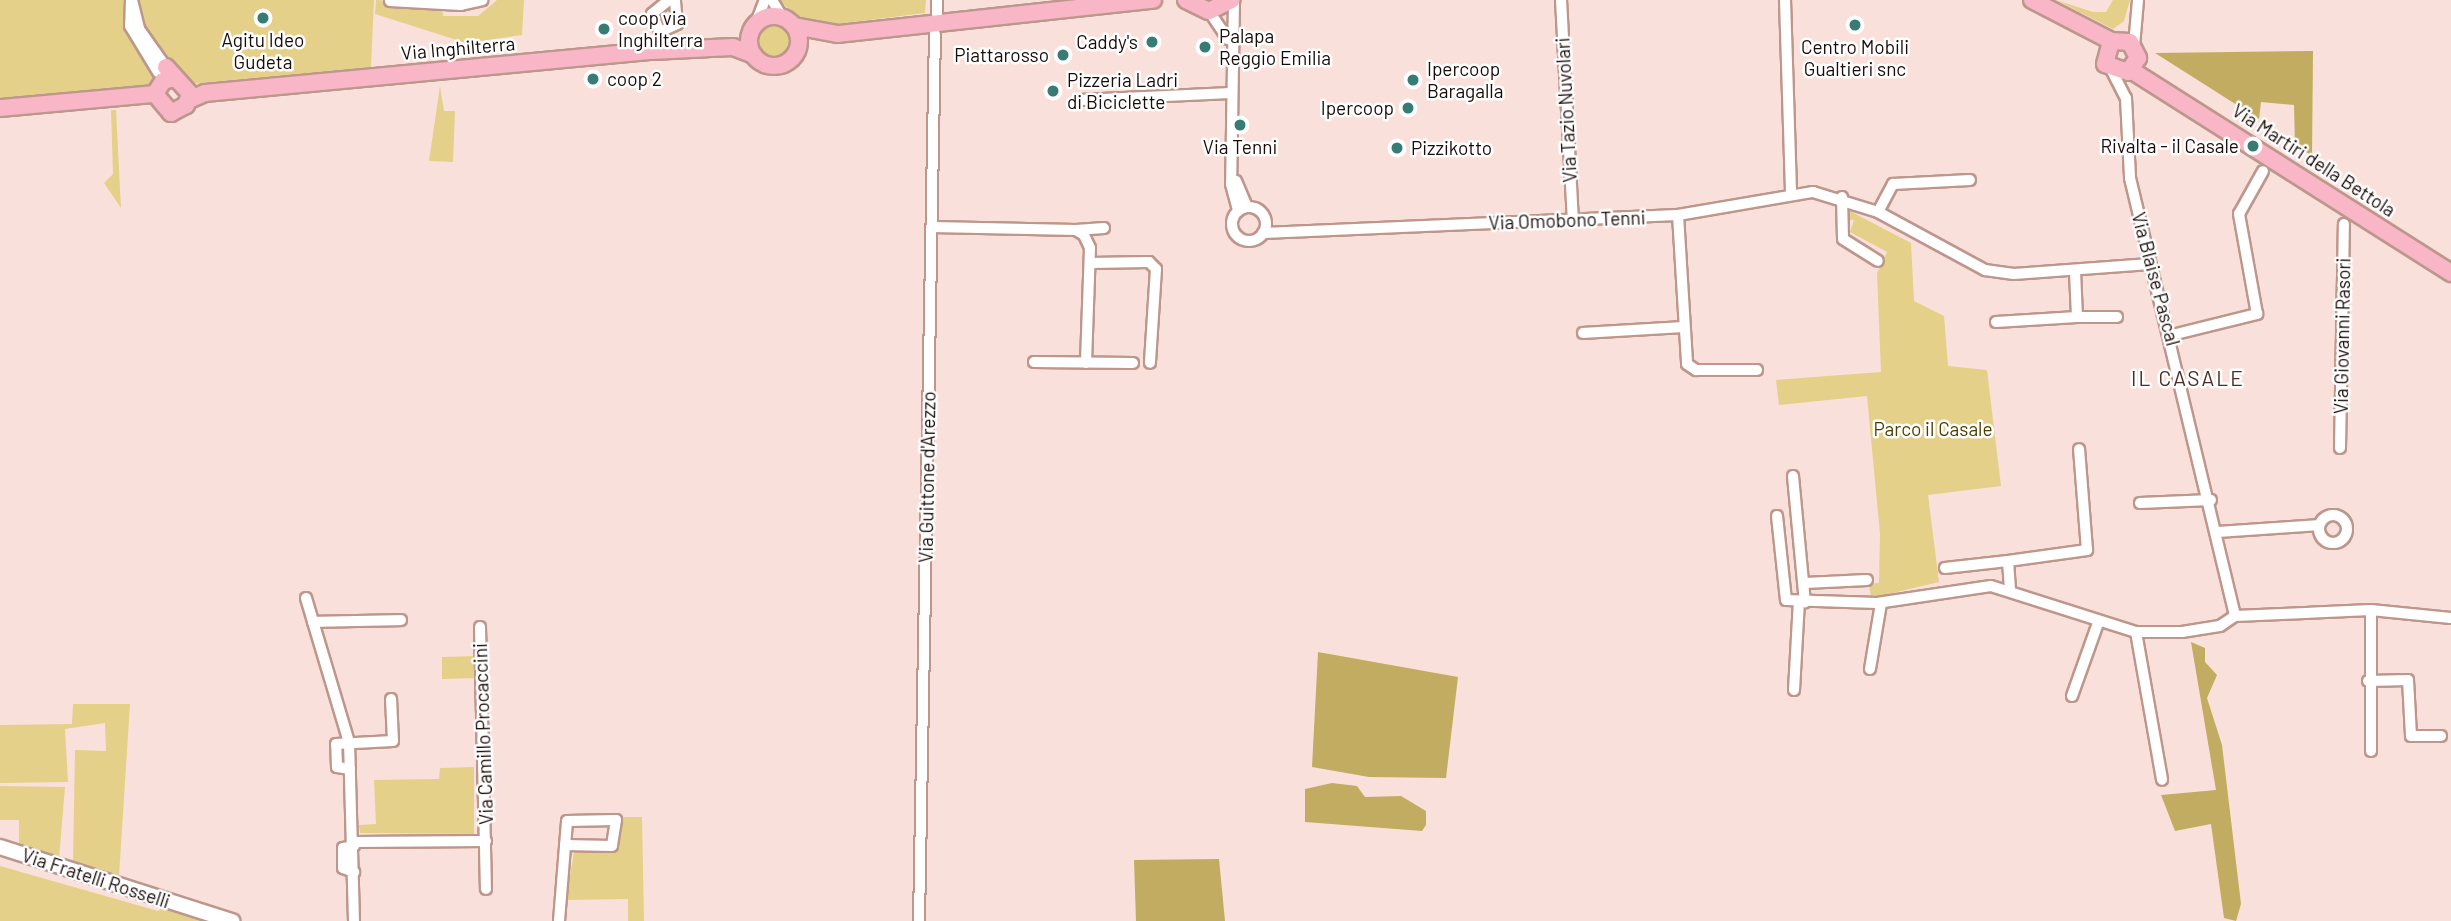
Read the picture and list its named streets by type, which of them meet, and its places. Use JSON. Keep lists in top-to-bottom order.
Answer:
{
  "streets": {
    "main road": ["Via Inghilterra", "Via Martiri della Bettola"],
    "street": [
      "Via Tazio Nuvolari",
      "Via Omobono Tenni",
      "Via Blaise Pascal",
      "Via Giovanni Rasori",
      "Via Guittone d'Arezzo",
      "Via Camillo Procaccini",
      "Via Fratelli Rosselli"
    ]
  },
  "crossings": [
    ["Via Tazio Nuvolari", "Via Omobono Tenni"],
    ["Via Martiri della Bettola", "Via Blaise Pascal"],
    ["Via Omobono Tenni", "Via Blaise Pascal"]
  ],
  "districts": ["IL CASALE"],
  "parks": ["Parco il Casale"],
  "places": [
    "Agitu Ideo Gudeta",
    "Centro Mobili Gualtieri snc",
    "coop via Inghilterra",
    "Caddy's",
    "Palapa Reggio Emilia",
    "Piattarosso",
    "coop 2",
    "Ipercoop Baragalla",
    "Pizzeria Ladri di Biciclette",
    "Ipercoop",
    "Via Tenni",
    "Rivalta - il Casale",
    "Pizzikotto"
  ]
}
